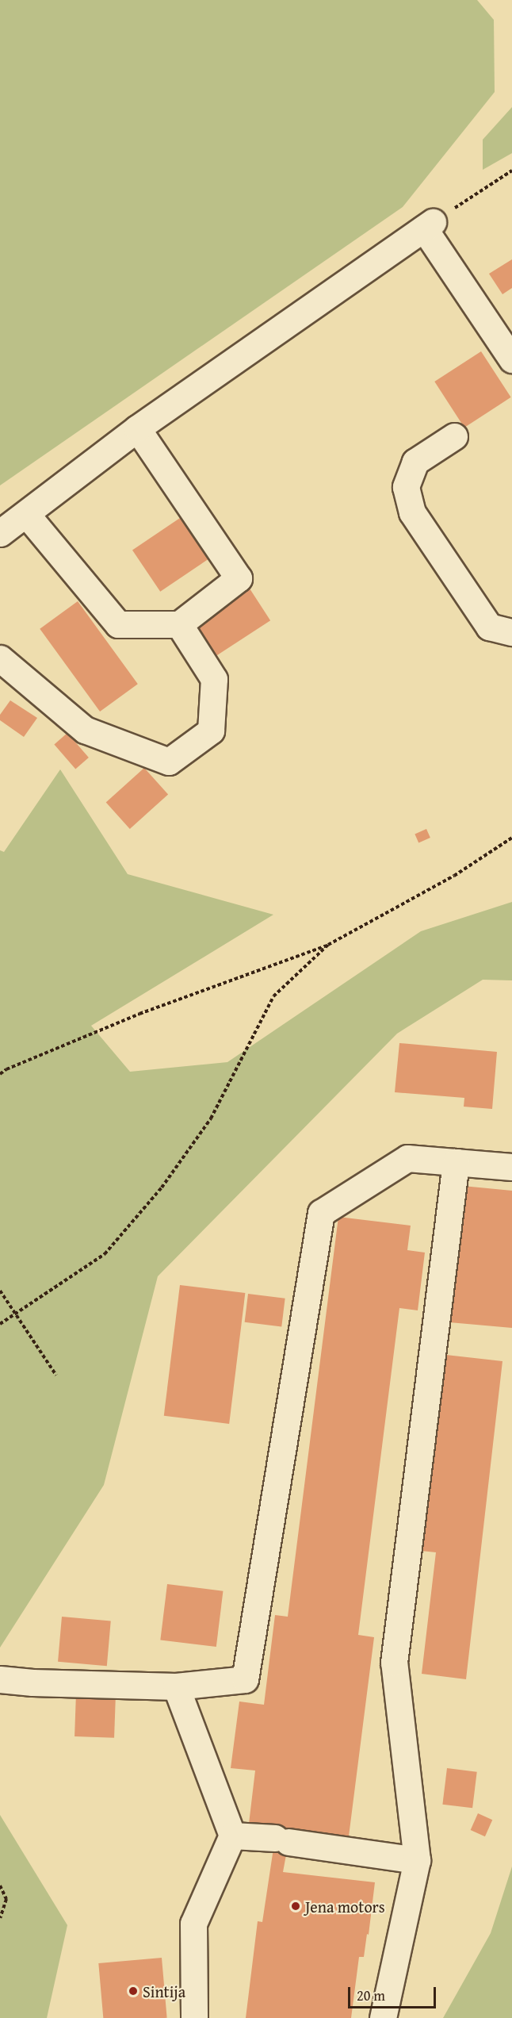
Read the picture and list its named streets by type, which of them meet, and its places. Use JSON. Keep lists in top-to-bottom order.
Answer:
{
  "places": ["Jena motors", "Sintija"],
  "scale_bar": "20 m"
}
